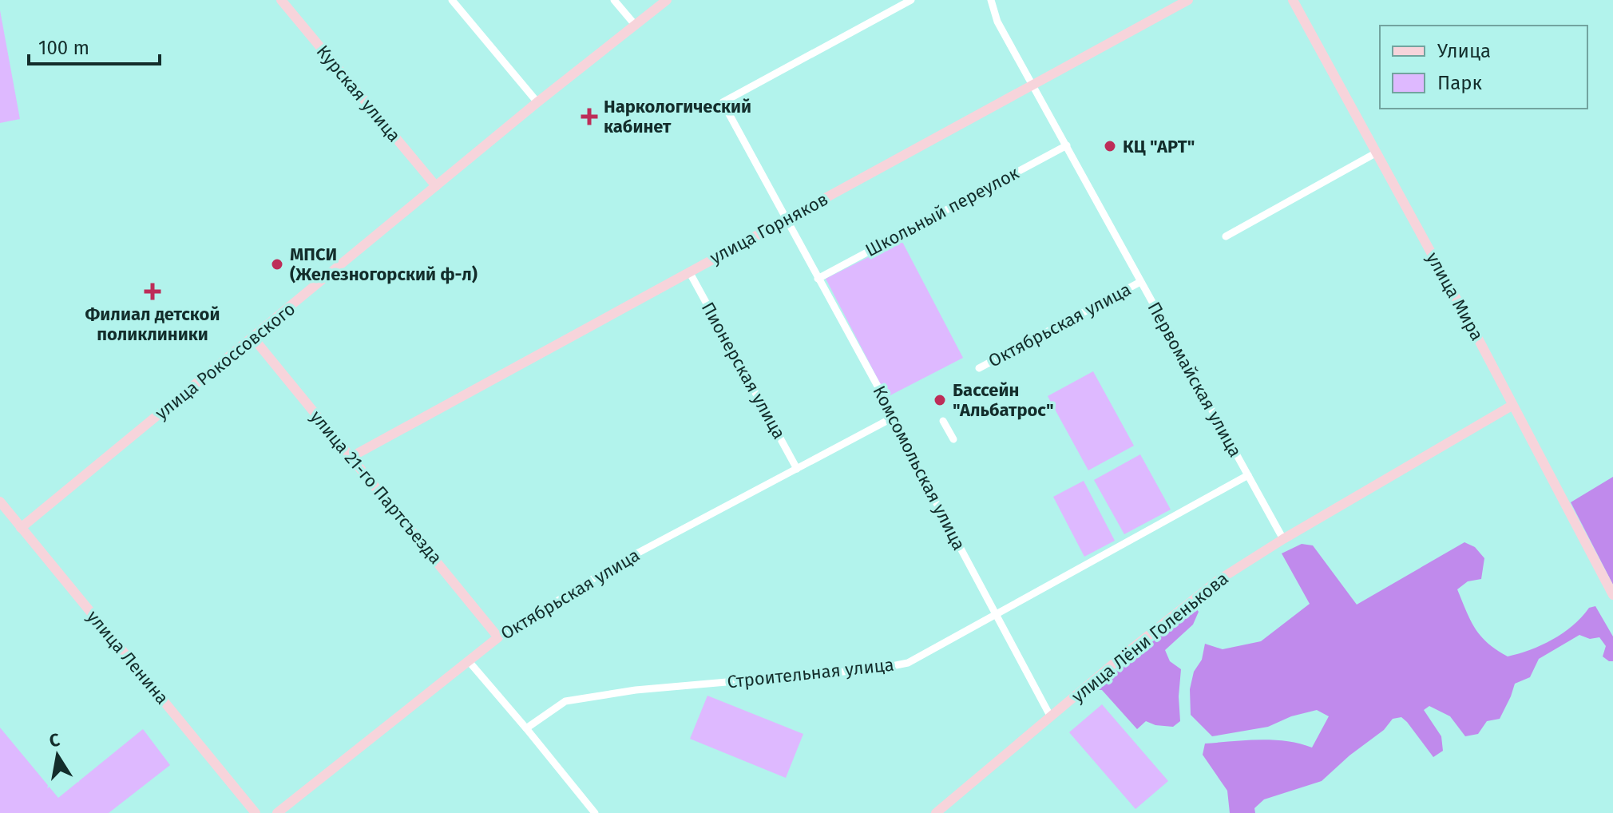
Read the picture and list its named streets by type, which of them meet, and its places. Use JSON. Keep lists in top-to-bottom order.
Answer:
{
  "streets": {
    "street": [
      "Курская улица",
      "Школьный переулок",
      "улица Горняков",
      "улица Мира",
      "Октябрьская улица",
      "улица Рокоссовского",
      "Пионерская улица",
      "Первомайская улица",
      "Комсомольская улица",
      "улица 21-го Партсъезда",
      "улица Лёни Голенькова",
      "улица Ленина",
      "Строительная улица"
    ]
  },
  "crossings": [
    ["Курская улица", "улица Рокоссовского"],
    ["Школьный переулок", "Первомайская улица"],
    ["Школьный переулок", "Комсомольская улица"],
    ["улица Горняков", "Пионерская улица"],
    ["улица Горняков", "Первомайская улица"],
    ["улица Горняков", "Комсомольская улица"],
    ["улица Горняков", "улица 21-го Партсъезда"],
    ["улица Мира", "улица Лёни Голенькова"],
    ["Октябрьская улица", "Пионерская улица"],
    ["Октябрьская улица", "Первомайская улица"],
    ["Октябрьская улица", "Комсомольская улица"],
    ["Октябрьская улица", "улица 21-го Партсъезда"],
    ["улица Рокоссовского", "улица 21-го Партсъезда"],
    ["улица Рокоссовского", "улица Ленина"],
    ["Первомайская улица", "улица Лёни Голенькова"],
    ["Первомайская улица", "Строительная улица"],
    ["Комсомольская улица", "улица Лёни Голенькова"],
    ["Комсомольская улица", "Строительная улица"]
  ],
  "places": {
    "health": ["Наркологический кабинет", "Филиал детской поликлиники"],
    "other": ["КЦ \"АРТ\"", "МПСИ (Железногорский ф-л)", "Бассейн \"Альбатрос\""]
  },
  "legend": ["Улица", "Парк"],
  "scale_bar": "100 m",
  "north": "top"
}
